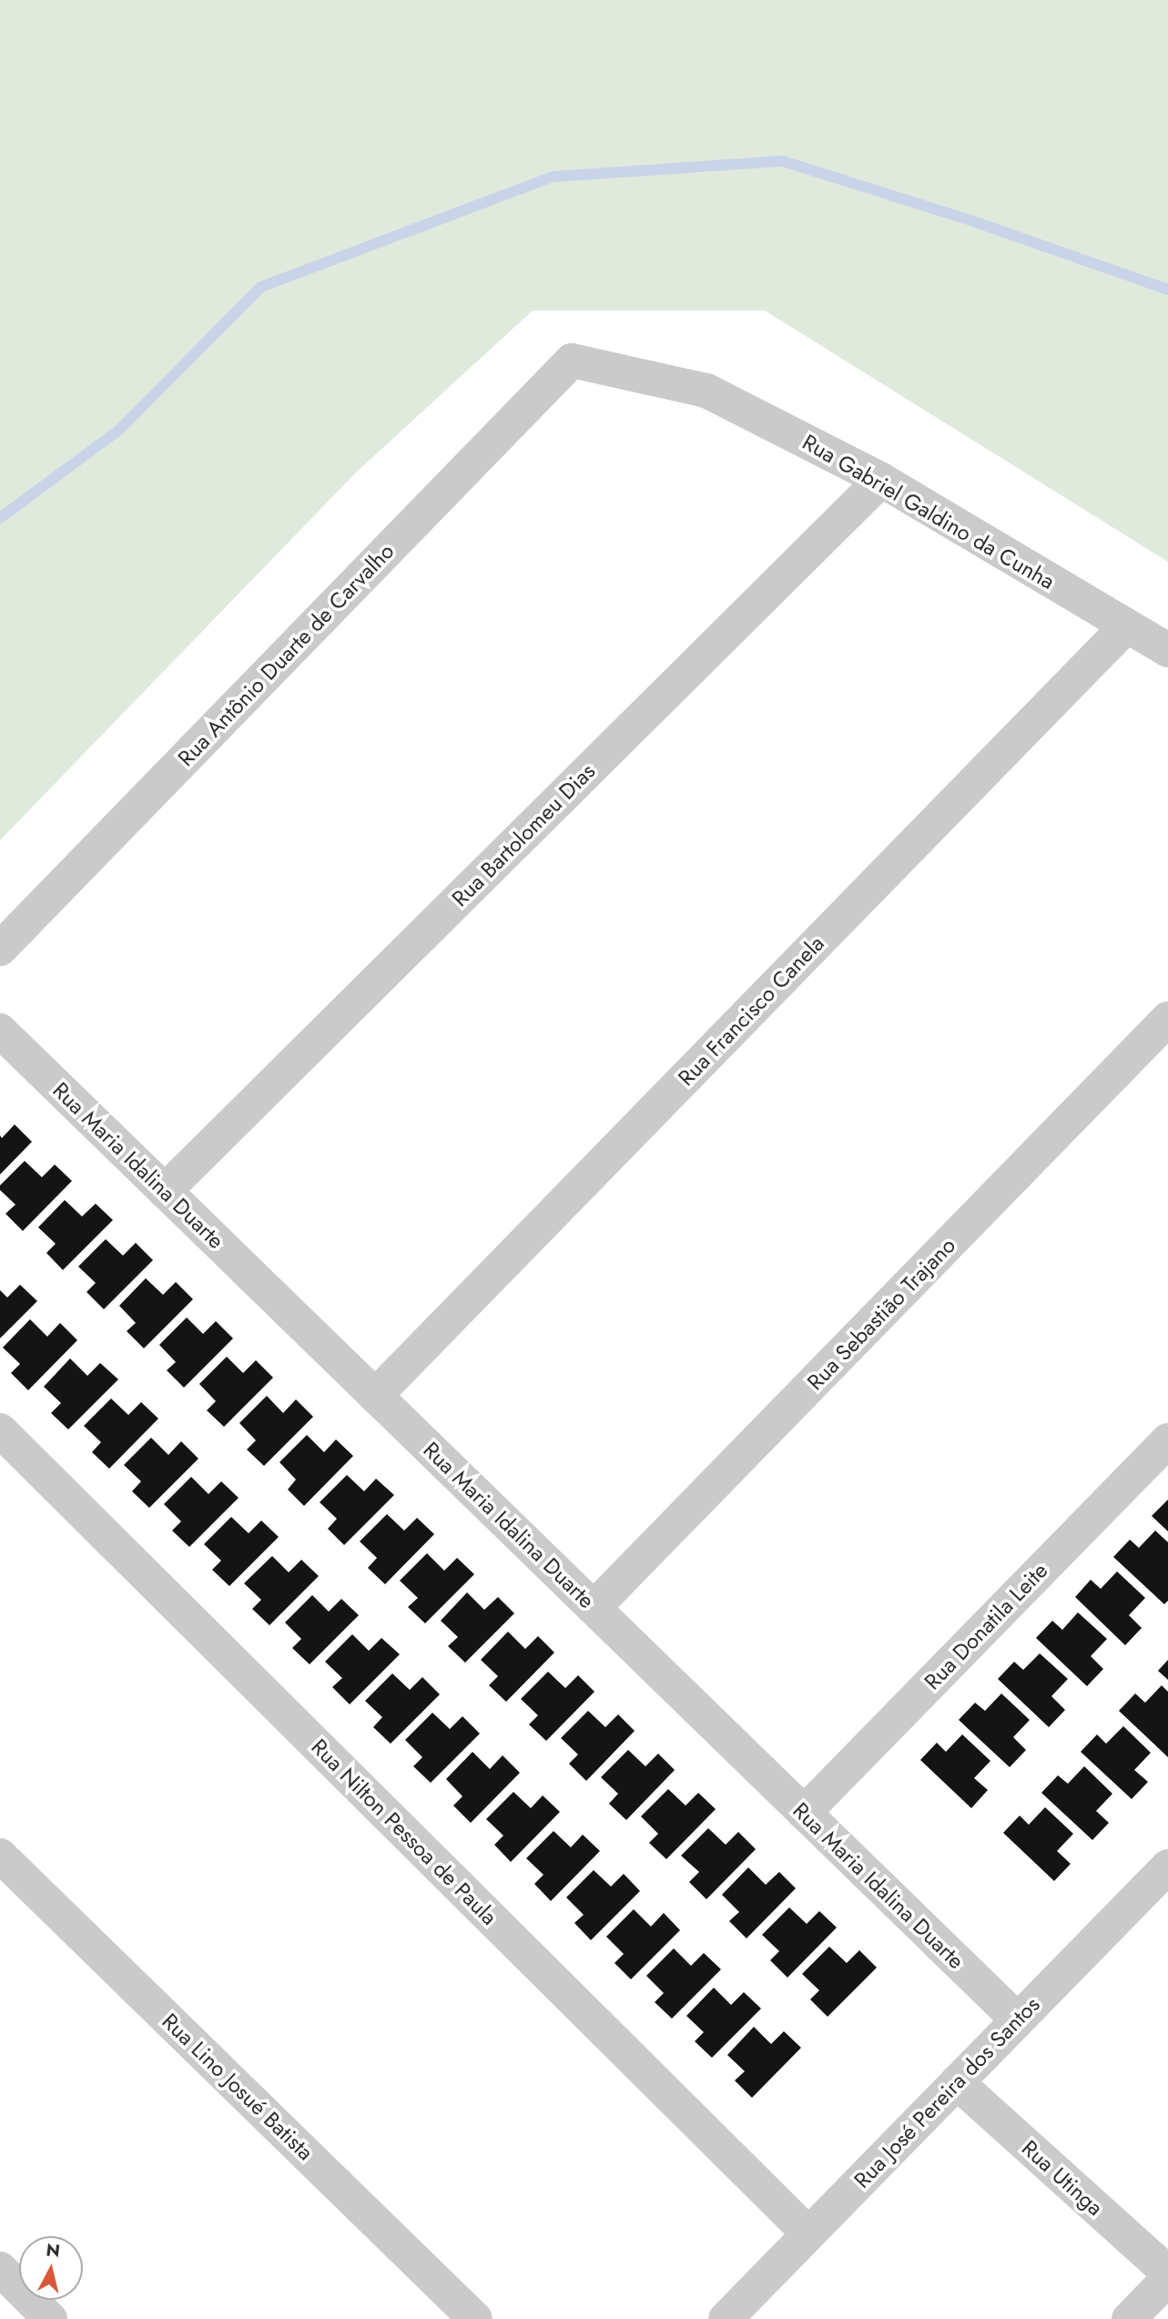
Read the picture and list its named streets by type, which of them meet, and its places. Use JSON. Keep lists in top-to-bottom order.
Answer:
{
  "streets": {
    "street": [
      "Rua Gabriel Galdino da Cunha",
      "Rua Antônio Duarte de Carvalho",
      "Rua Bartolomeu Dias",
      "Rua Francisco Canela",
      "Rua Maria Idalina Duarte",
      "Rua Sebastião Trajano",
      "Rua Donatila Leite",
      "Rua Nilton Pessoa de Paula",
      "Rua Lino Josué Batista",
      "Rua José Pereira dos Santos",
      "Rua Utinga"
    ]
  },
  "crossings": [
    ["Rua Gabriel Galdino da Cunha", "Rua Antônio Duarte de Carvalho"],
    ["Rua Gabriel Galdino da Cunha", "Rua Bartolomeu Dias"],
    ["Rua Gabriel Galdino da Cunha", "Rua Francisco Canela"],
    ["Rua Bartolomeu Dias", "Rua Maria Idalina Duarte"],
    ["Rua Francisco Canela", "Rua Maria Idalina Duarte"],
    ["Rua Maria Idalina Duarte", "Rua Sebastião Trajano"],
    ["Rua Maria Idalina Duarte", "Rua Donatila Leite"],
    ["Rua Maria Idalina Duarte", "Rua José Pereira dos Santos"],
    ["Rua Nilton Pessoa de Paula", "Rua José Pereira dos Santos"],
    ["Rua José Pereira dos Santos", "Rua Utinga"]
  ],
  "north": "top"
}
